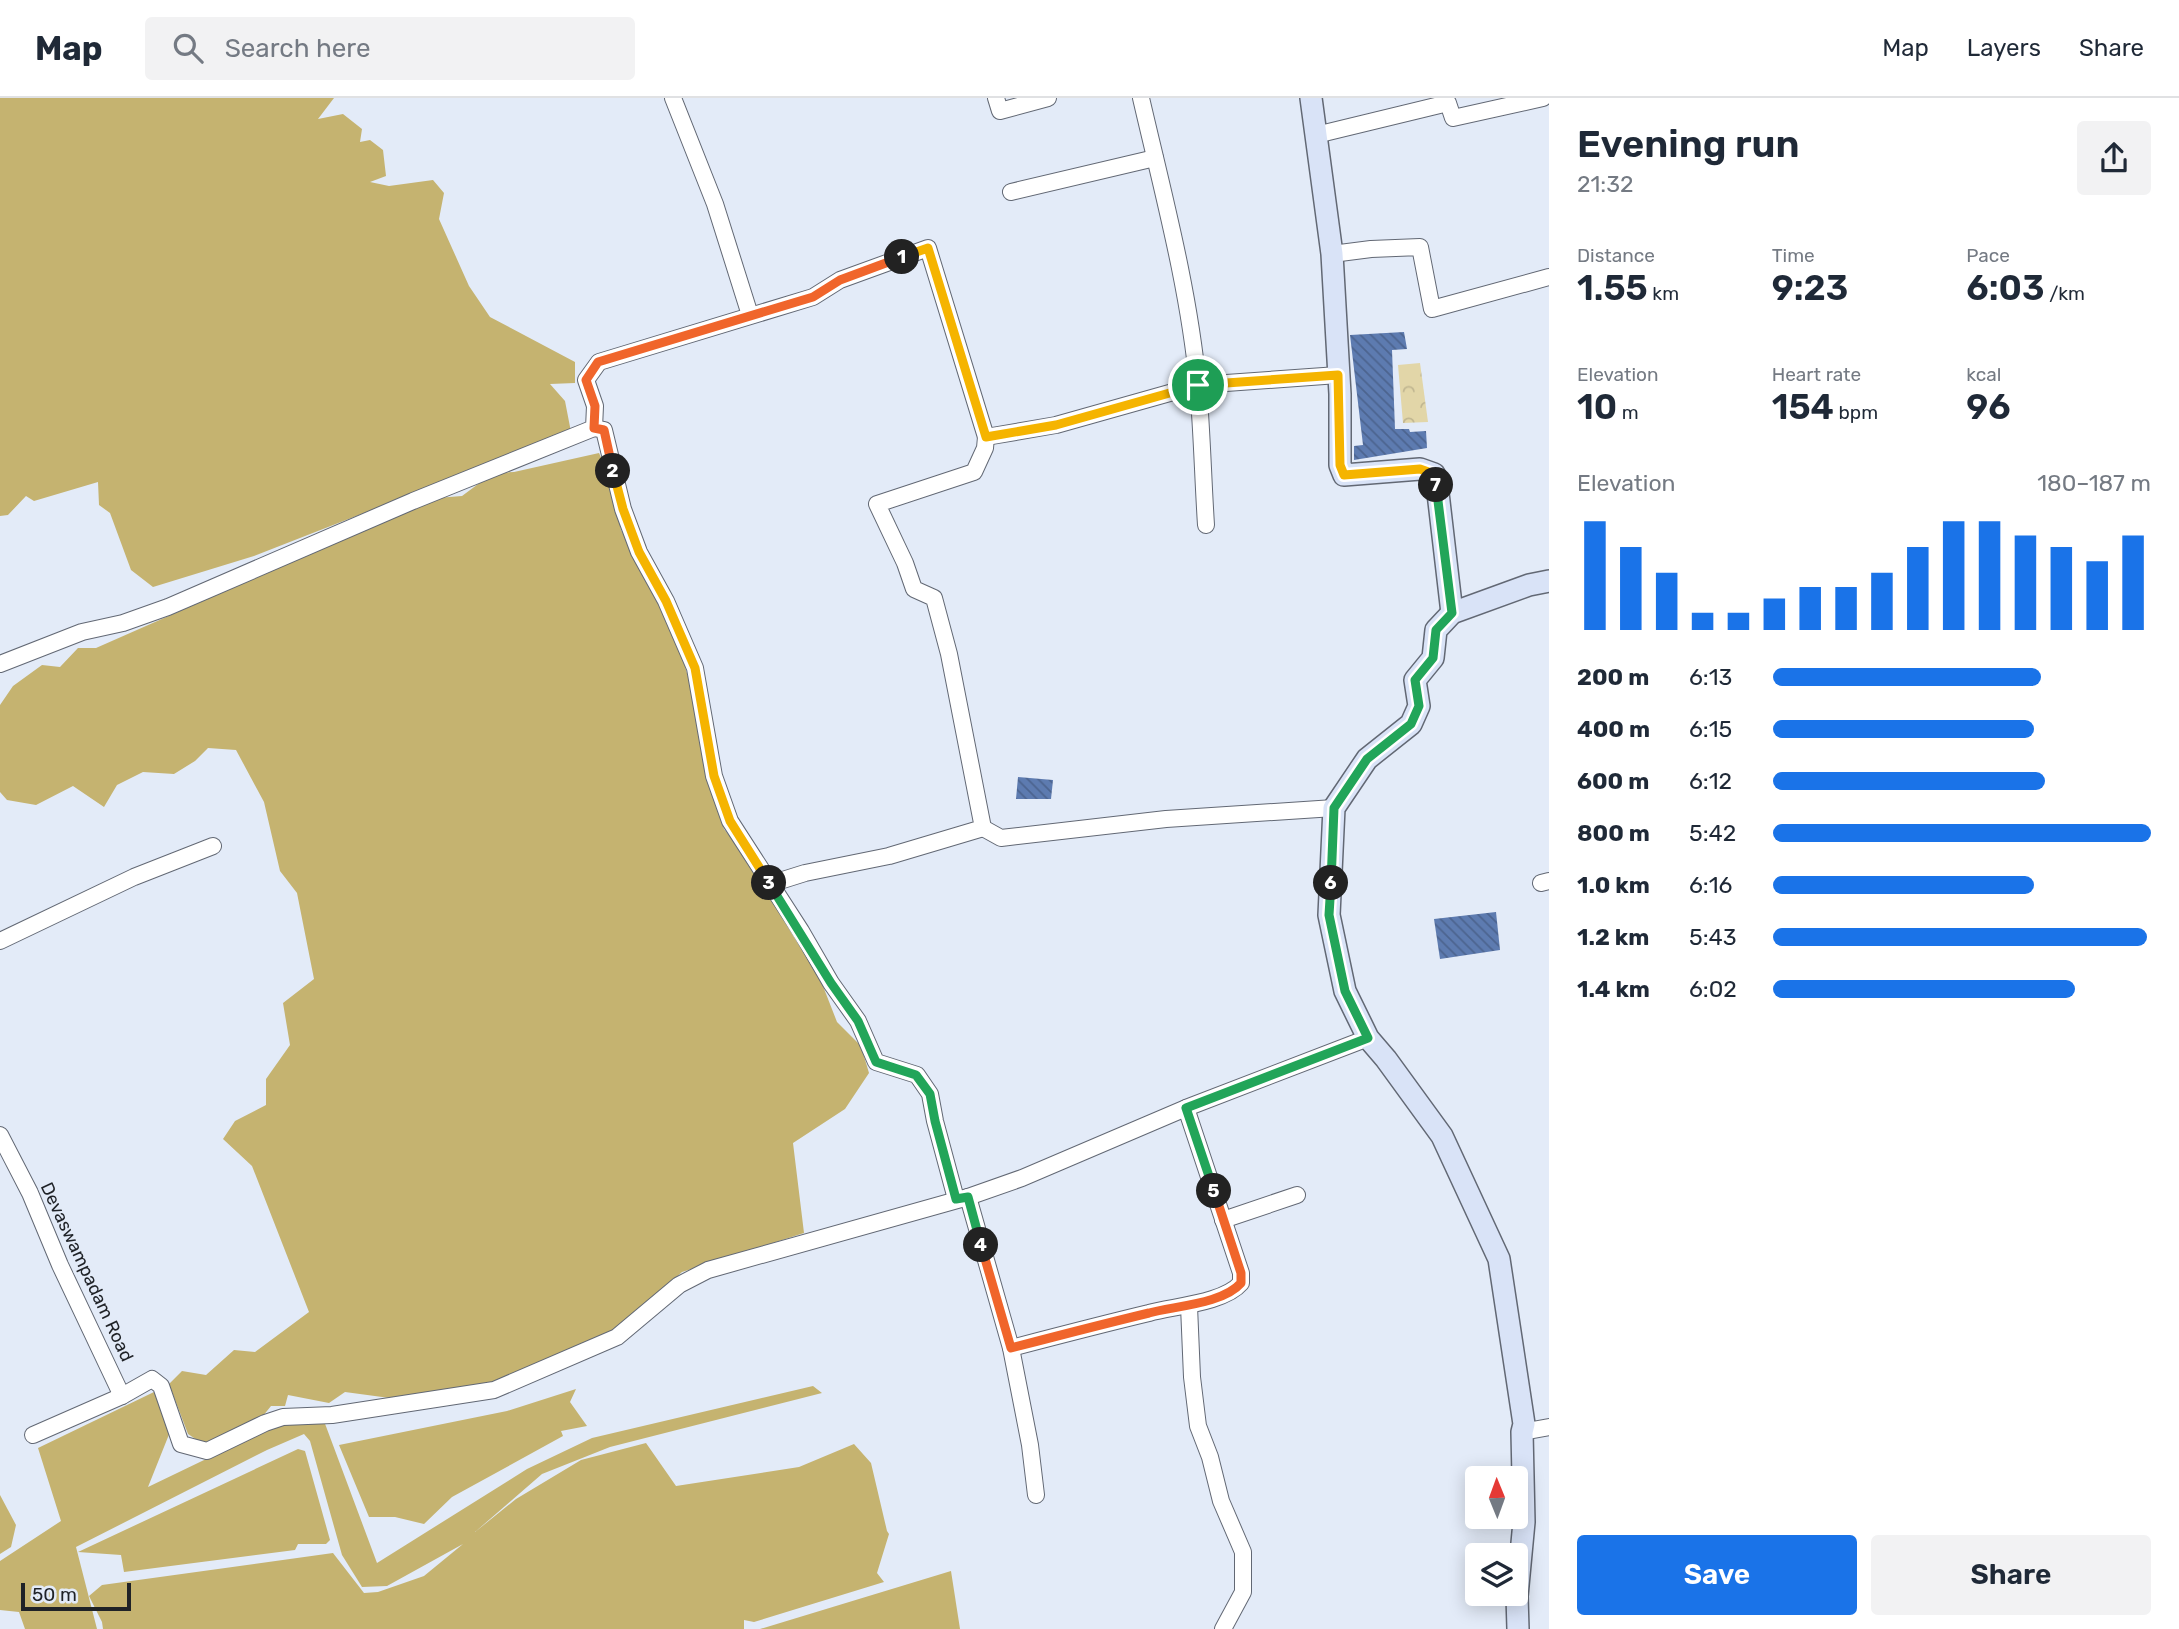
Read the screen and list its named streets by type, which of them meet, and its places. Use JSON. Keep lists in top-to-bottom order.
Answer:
{
  "streets": {
    "street": ["Devaswampadam Road"]
  },
  "scale_bar": "50 m",
  "north": "top",
  "page": {
    "header": "Map",
    "search": "Search here",
    "nav": ["Map", "Layers", "Share"],
    "heading": ["Evening run", "21:32"],
    "stats": [
      ["Distance", "1.55 km"],
      ["Time", "9:23"],
      ["Pace", "6:03 /km"],
      ["Elevation", "10 m"],
      ["Heart rate", "154 bpm"],
      ["kcal", "96"]
    ],
    "pins": [
      "1",
      "2",
      "7",
      "3",
      "6",
      "5",
      "4"
    ],
    "chart": ["Elevation", "180–187 m"],
    "list": [
      {
        "name": "200 m",
        "note": "6:13"
      },
      {
        "name": "400 m",
        "note": "6:15"
      },
      {
        "name": "600 m",
        "note": "6:12"
      },
      {
        "name": "800 m",
        "note": "5:42"
      },
      {
        "name": "1.0 km",
        "note": "6:16"
      },
      {
        "name": "1.2 km",
        "note": "5:43"
      },
      {
        "name": "1.4 km",
        "note": "6:02"
      }
    ],
    "buttons": ["Save", "Share"],
    "scale": "50 m"
  }
}
